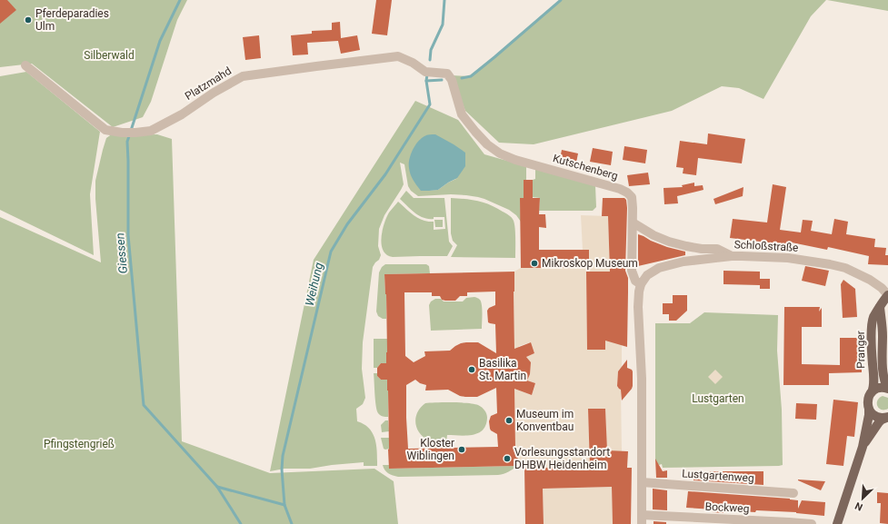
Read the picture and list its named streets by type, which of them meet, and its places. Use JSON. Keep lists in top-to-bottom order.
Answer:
{
  "streets": {
    "main road": ["Pranger"],
    "street": [
      "Platzmahd",
      "Kutschenberg",
      "Schloßstraße",
      "Lustgartenweg",
      "Bockweg"
    ]
  },
  "crossings": [
    ["Platzmahd", "Kutschenberg"],
    ["Schloßstraße", "Pranger"]
  ],
  "water": ["Giessen", "Weihung"],
  "parks": ["Silberwald", "Lustgarten", "Pfingstengrieß"],
  "places": [
    "Pferdeparadies Ulm",
    "Mikroskop Museum",
    "Basilika St. Martin",
    "Museum im Konventbau",
    "Kloster Wiblingen",
    "Vorlesungsstandort DHBW Heidenheim"
  ],
  "north": "bottom left"
}
